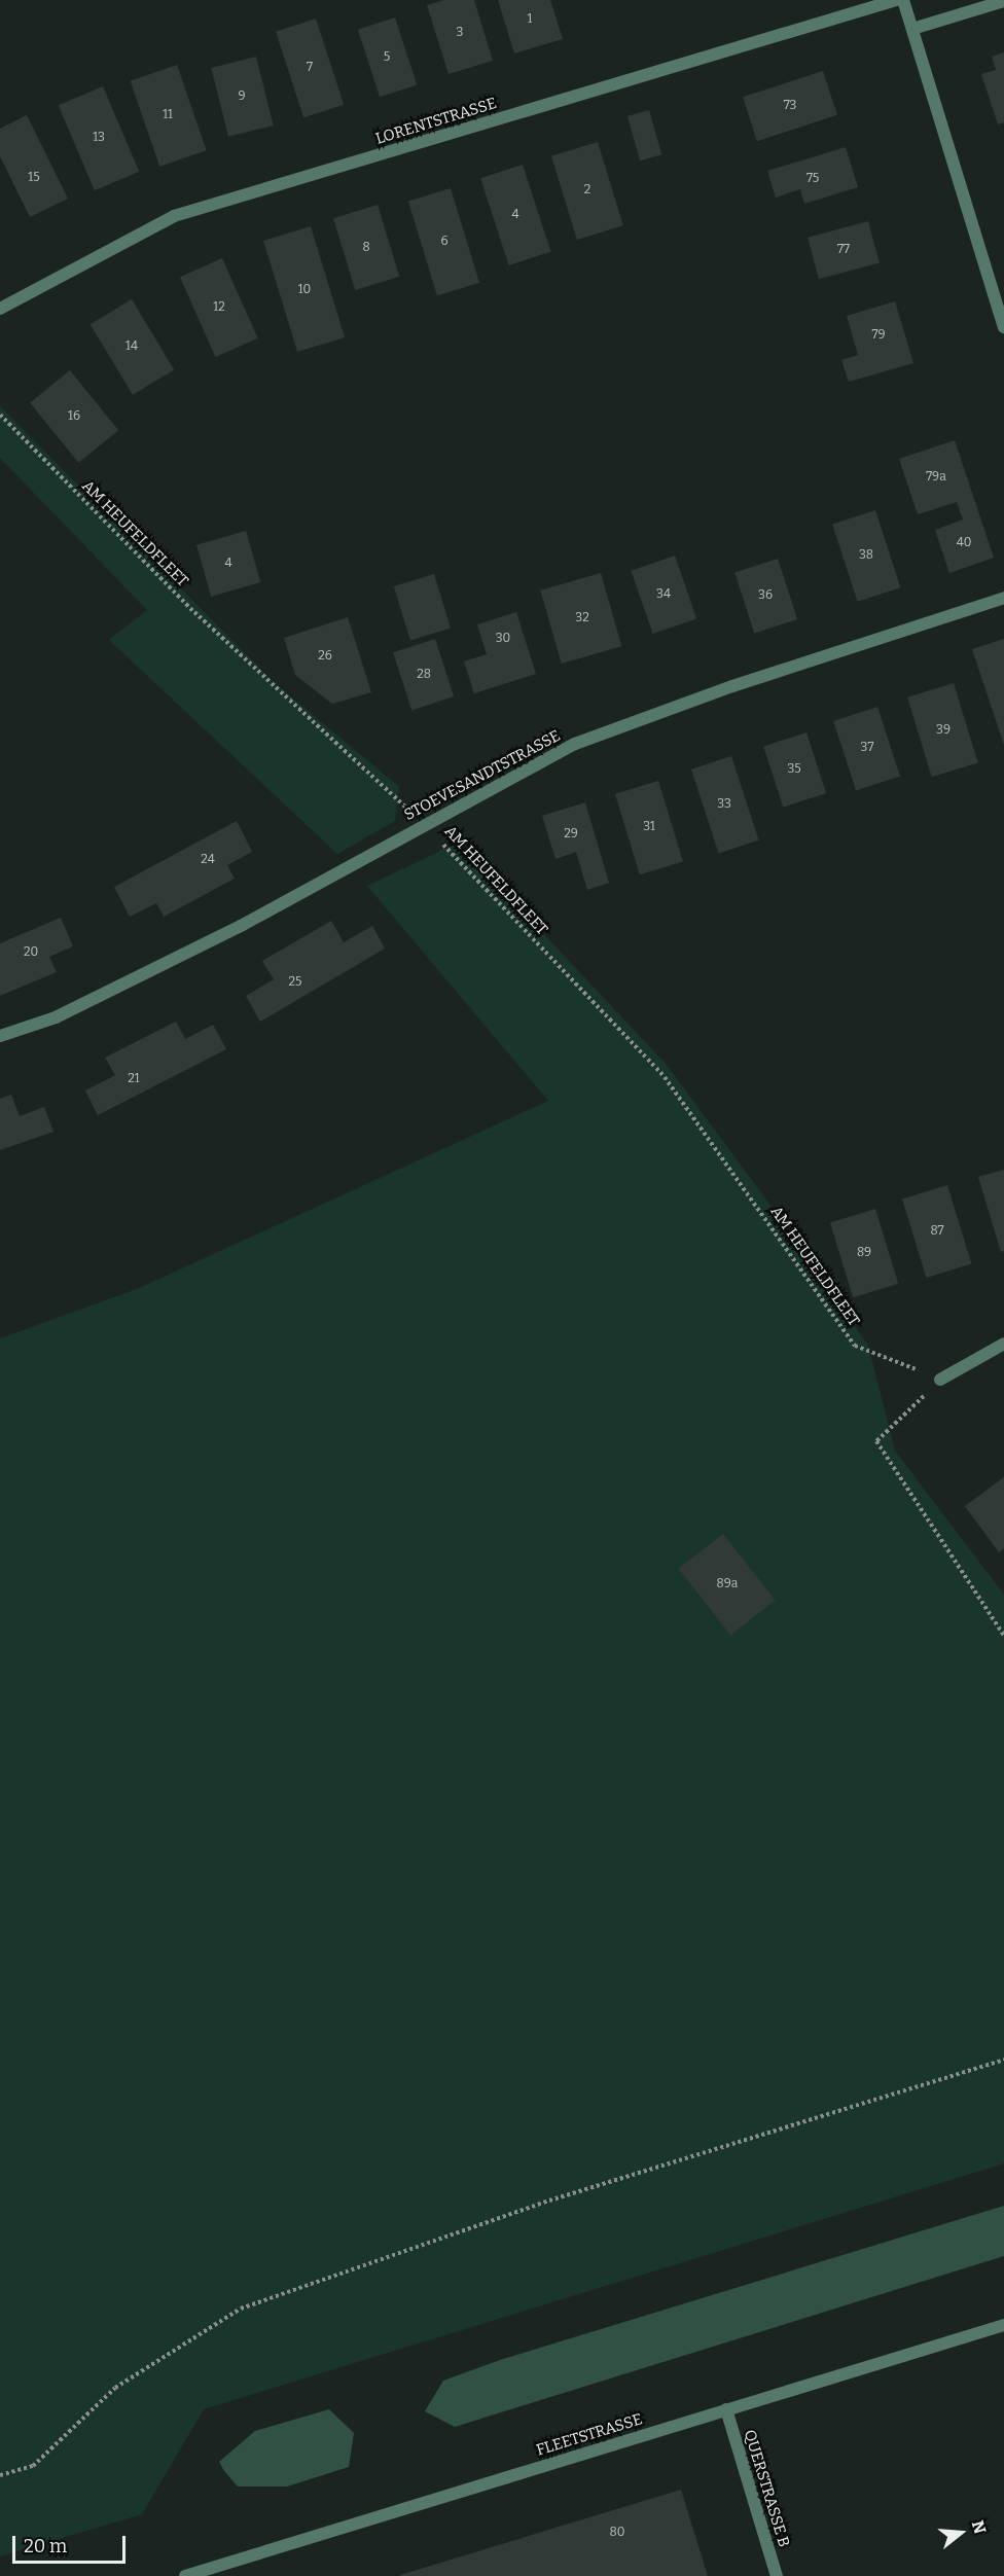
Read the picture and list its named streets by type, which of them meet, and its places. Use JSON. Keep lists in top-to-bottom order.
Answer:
{
  "streets": {
    "street": [
      "LORENTSTRASSE",
      "STOEVESANDTSTRASSE",
      "FLEETSTRASSE",
      "QUERSTRASSE B"
    ],
    "path": ["AM HEUFELDFLEET"]
  },
  "crossings": [
    ["AM HEUFELDFLEET", "STOEVESANDTSTRASSE"],
    ["FLEETSTRASSE", "QUERSTRASSE B"]
  ],
  "house_numbers": [
    "1",
    "3",
    "5",
    "7",
    "9",
    "73",
    "11",
    "13",
    "15",
    "75",
    "2",
    "4",
    "6",
    "8",
    "77",
    "10",
    "12",
    "79",
    "14",
    "16",
    "79a",
    "40",
    "38",
    "4",
    "34",
    "36",
    "32",
    "30",
    "26",
    "28",
    "39",
    "37",
    "35",
    "33",
    "31",
    "29",
    "24",
    "20",
    "25",
    "21",
    "87",
    "89",
    "89a",
    "80"
  ],
  "scale_bar": "20 m",
  "north": "right"
}
